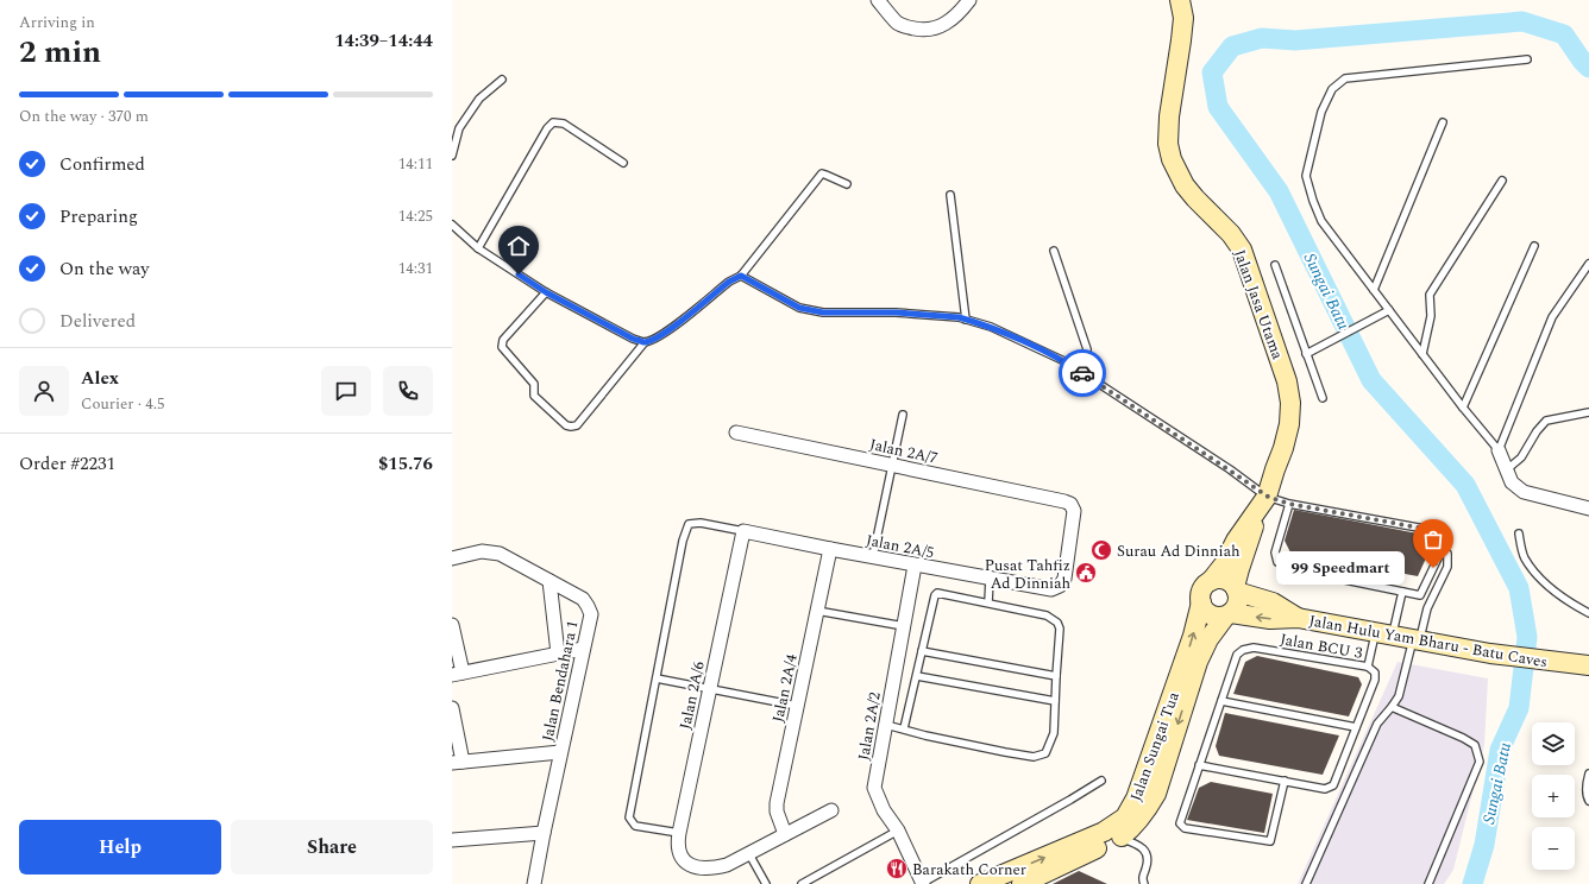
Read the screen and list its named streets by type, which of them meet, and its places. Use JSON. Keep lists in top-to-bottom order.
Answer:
{
  "streets": {
    "main road": ["Jalan Jasa Utama", "Jalan Hulu Yam Bharu - Batu Caves", "Jalan Sungai Tua"],
    "street": [
      "Jalan 2A/7",
      "Jalan 2A/5",
      "Jalan Bendahara 1",
      "Jalan 2A/4",
      "Jalan 2A/6",
      "Jalan 2A/2"
    ],
    "lane": ["Jalan BCU 3"]
  },
  "crossings": [
    ["Jalan Jasa Utama", "Jalan Hulu Yam Bharu - Batu Caves"],
    ["Jalan Jasa Utama", "Jalan Sungai Tua"],
    ["Jalan 2A/7", "Jalan 2A/5"],
    ["Jalan 2A/5", "Jalan 2A/4"],
    ["Jalan 2A/5", "Jalan 2A/6"],
    ["Jalan 2A/5", "Jalan 2A/2"],
    ["Jalan Hulu Yam Bharu - Batu Caves", "Jalan Sungai Tua"]
  ],
  "water": ["Sungai Batu"],
  "places": {
    "mosque": ["Surau Ad Dinniah"],
    "other": ["99 Speedmart"],
    "public building": ["Pusat Tahfiz Ad Dinniah"],
    "restaurant": ["Barakath Corner"]
  },
  "page": {
    "heading": ["2 min", "Arriving in", "14:39–14:44"],
    "panel": [
      "Alex",
      "Courier · 4.5",
      "Order #2231",
      "$15.76"
    ],
    "bar": "On the way · 370 m",
    "list": [
      ["Confirmed", "14:11"],
      ["Preparing", "14:25"],
      ["On the way", "14:31"],
      "Delivered"
    ],
    "bubble": "99 Speedmart",
    "map_buttons": ["+", "−"],
    "buttons": ["Help", "Share"]
  }
}
